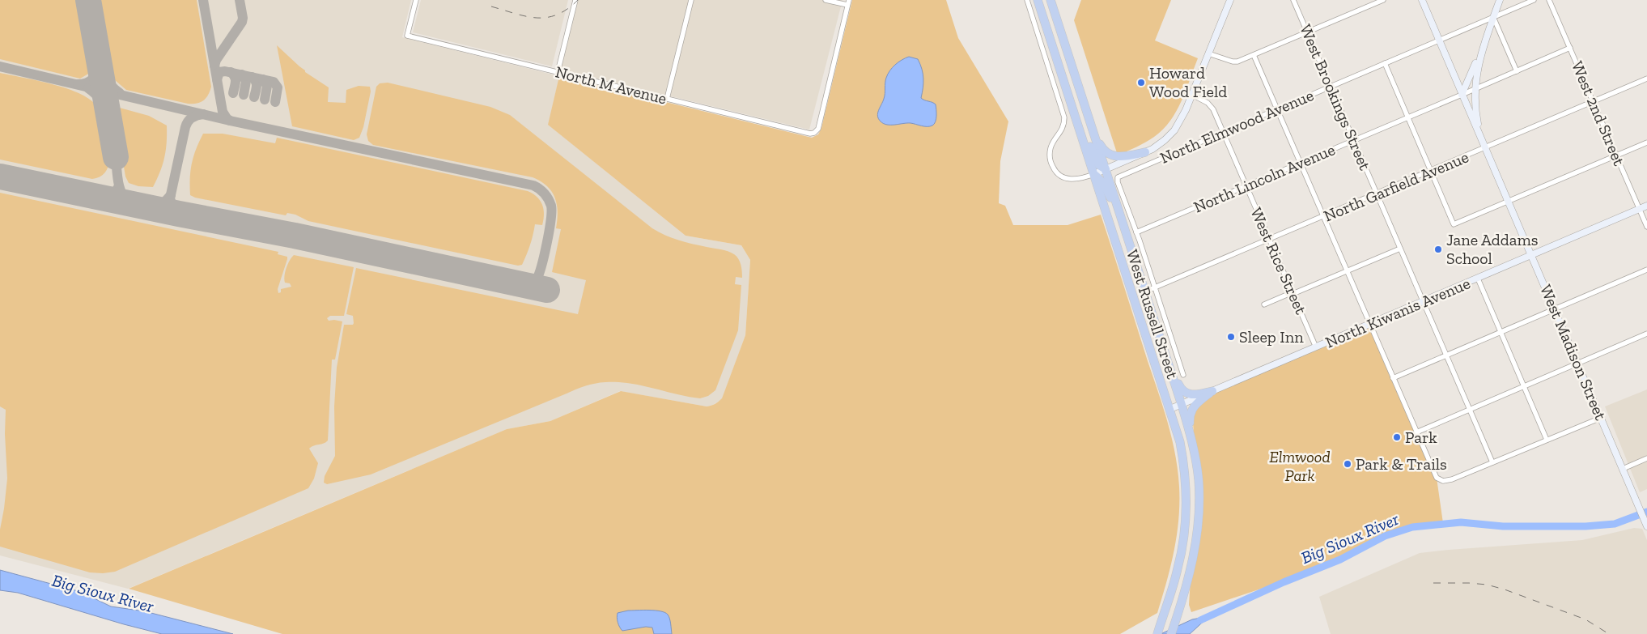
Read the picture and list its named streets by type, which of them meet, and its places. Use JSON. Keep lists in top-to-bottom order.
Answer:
{
  "streets": {
    "highway": ["West Russell Street"],
    "main road": ["North Kiwanis Avenue", "West Madison Street"],
    "street": [
      "North M Avenue",
      "West Brookings Street",
      "West 2nd Street",
      "North Elmwood Avenue",
      "North Lincoln Avenue",
      "North Garfield Avenue",
      "West Rice Street"
    ]
  },
  "crossings": [
    ["West Brookings Street", "North Elmwood Avenue"],
    ["West Brookings Street", "North Lincoln Avenue"],
    ["West Brookings Street", "North Garfield Avenue"],
    ["West Brookings Street", "North Kiwanis Avenue"],
    ["West 2nd Street", "North Lincoln Avenue"],
    ["West 2nd Street", "North Garfield Avenue"],
    ["West 2nd Street", "North Kiwanis Avenue"],
    ["North Elmwood Avenue", "West Rice Street"],
    ["North Elmwood Avenue", "West Russell Street"],
    ["North Elmwood Avenue", "West Madison Street"],
    ["North Lincoln Avenue", "West Rice Street"],
    ["North Lincoln Avenue", "West Russell Street"],
    ["North Lincoln Avenue", "West Madison Street"],
    ["North Garfield Avenue", "West Rice Street"],
    ["North Garfield Avenue", "West Russell Street"],
    ["North Garfield Avenue", "West Madison Street"],
    ["West Rice Street", "North Kiwanis Avenue"],
    ["North Kiwanis Avenue", "West Russell Street"],
    ["North Kiwanis Avenue", "West Madison Street"]
  ],
  "water": ["Big Sioux River"],
  "parks": ["Elmwood Park"],
  "places": [
    "Howard Wood Field",
    "Jane Addams School",
    "Sleep Inn",
    "Park",
    "Park & Trails"
  ]
}
